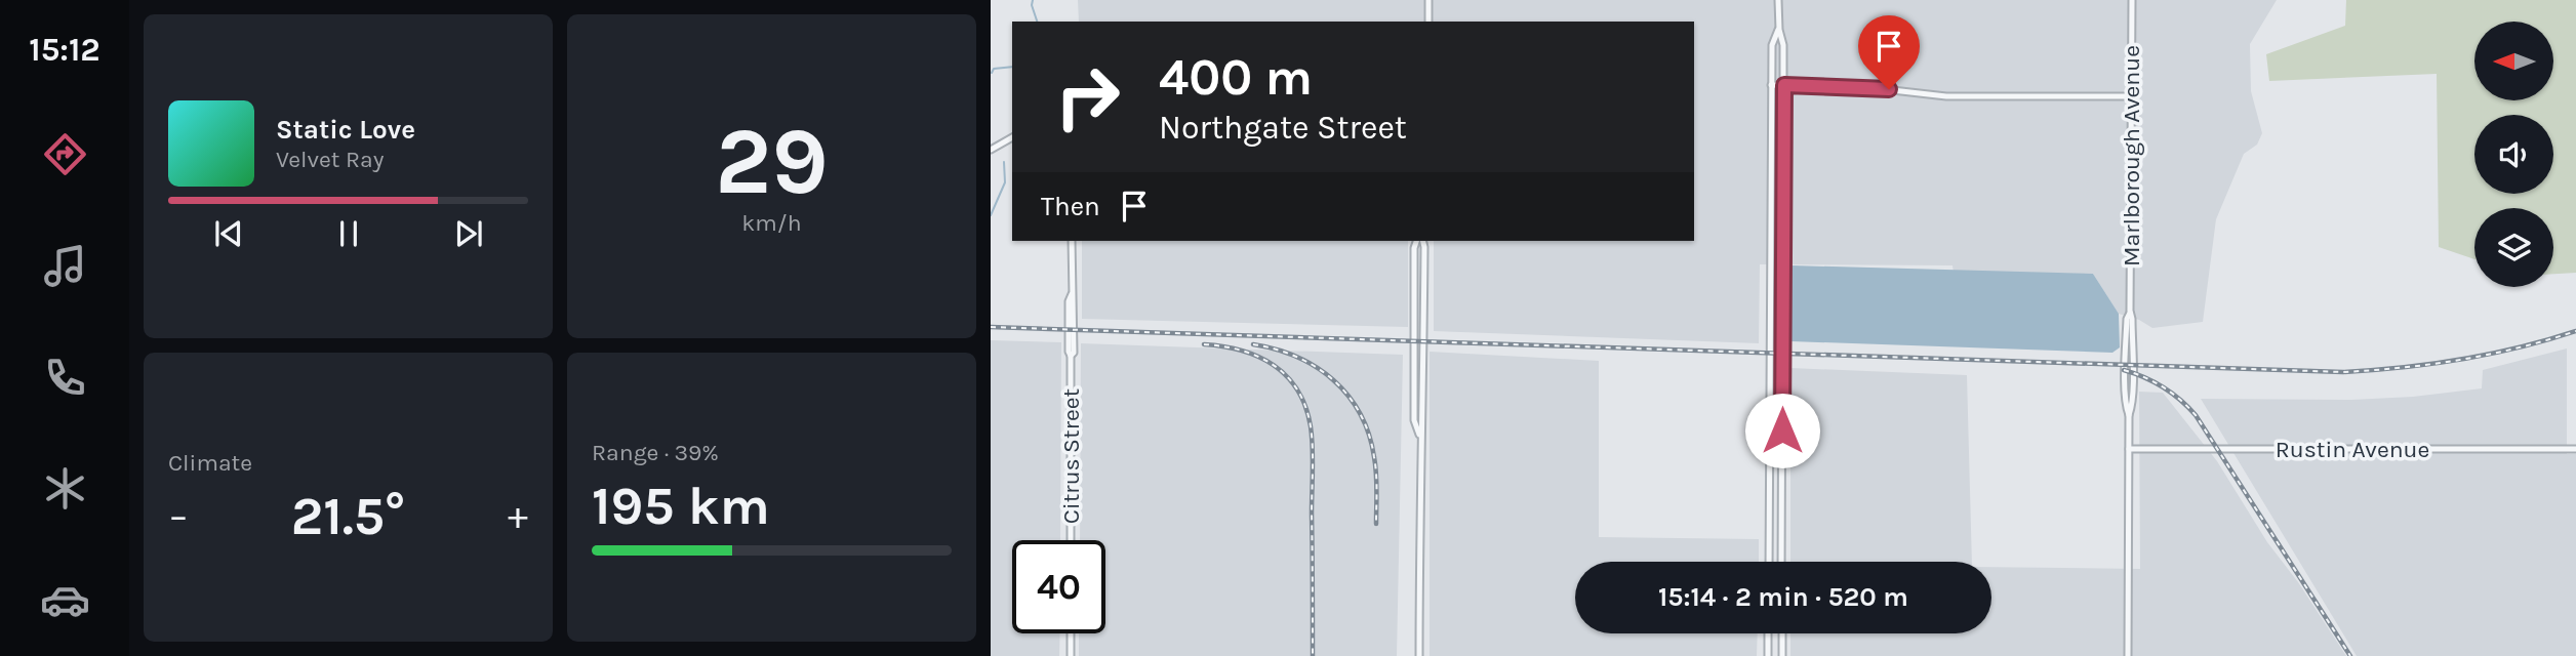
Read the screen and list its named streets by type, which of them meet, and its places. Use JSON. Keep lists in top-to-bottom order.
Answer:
{
  "streets": {
    "street": ["Marlborough Avenue", "Rustin Avenue", "Citrus Street"]
  },
  "crossings": [
    ["Marlborough Avenue", "Rustin Avenue"]
  ],
  "north": "left",
  "page": {
    "tabs": "15:12",
    "tile": [
      ["29", "km/h"],
      "Climate",
      ["Range · 39%", "195 km"]
    ],
    "turn": ["400 m", "Northgate Street"],
    "song": ["Static Love", "Velvet Ray"],
    "then": "Then",
    "heat": ["−", "21.5°", "+"],
    "limit": "40",
    "trip": "15:14 · 2 min · 520 m"
  }
}
